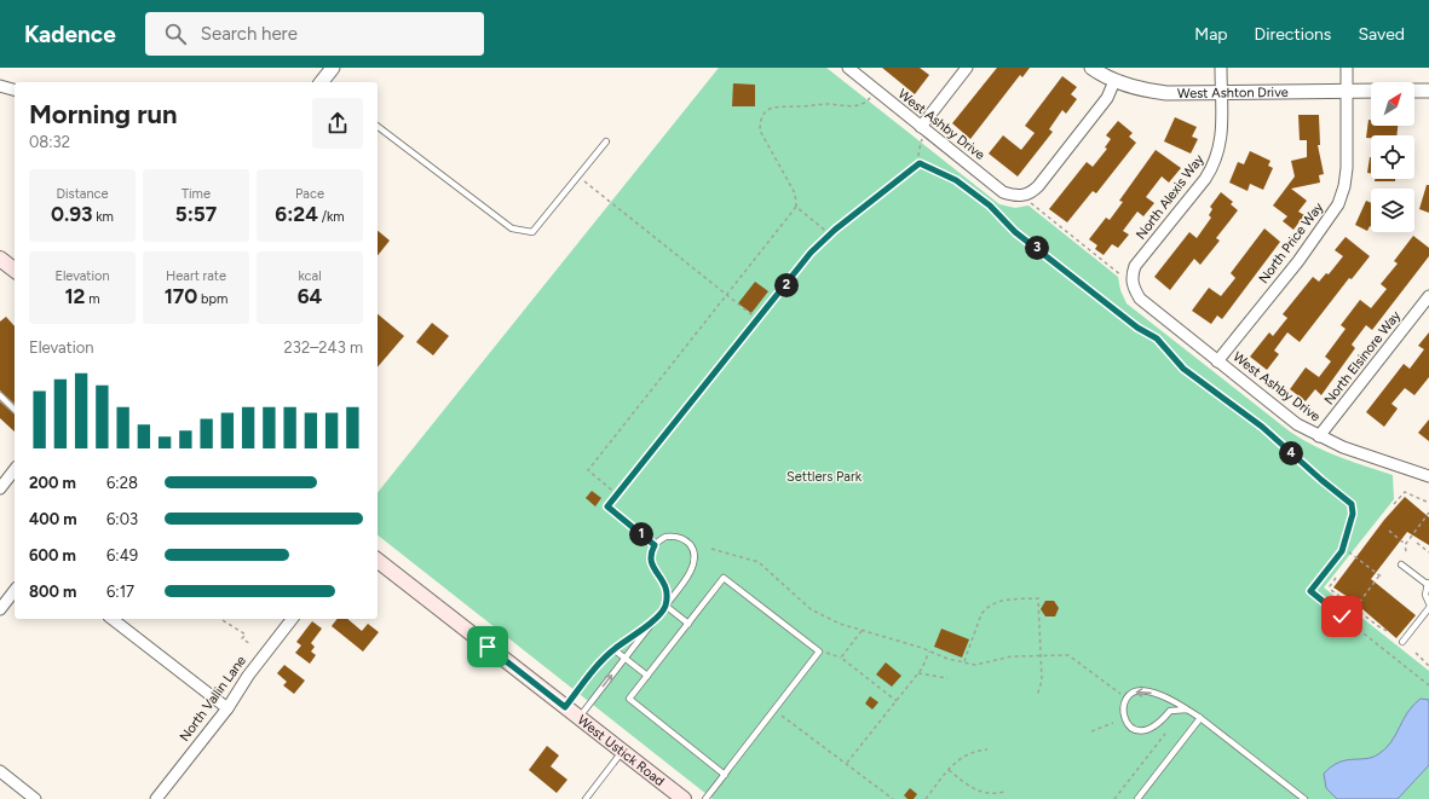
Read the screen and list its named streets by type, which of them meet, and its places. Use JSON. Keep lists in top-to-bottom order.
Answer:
{
  "streets": {
    "main road": ["West Ustick Road"],
    "street": [
      "West Ashton Drive",
      "West Ashby Drive",
      "North Alexis Way",
      "North Price Way",
      "North Elsinore Way",
      "North Vallin Lane"
    ]
  },
  "crossings": [
    ["West Ashton Drive", "North Alexis Way"],
    ["West Ashton Drive", "North Price Way"],
    ["West Ashby Drive", "North Alexis Way"],
    ["West Ashby Drive", "North Price Way"],
    ["West Ashby Drive", "North Elsinore Way"]
  ],
  "parks": ["Settlers Park"],
  "north": "top right",
  "page": {
    "header": "Kadence",
    "search": "Search here",
    "nav": ["Map", "Directions", "Saved"],
    "heading": ["Morning run", "08:32"],
    "stats": [
      ["Distance", "0.93 km"],
      ["Time", "5:57"],
      ["Pace", "6:24 /km"],
      ["Elevation", "12 m"],
      ["Heart rate", "170 bpm"],
      ["kcal", "64"]
    ],
    "pins": [
      "3",
      "2",
      "4",
      "1"
    ],
    "chart": ["Elevation", "232–243 m"],
    "list": [
      {
        "name": "200 m",
        "note": "6:28"
      },
      {
        "name": "400 m",
        "note": "6:03"
      },
      {
        "name": "600 m",
        "note": "6:49"
      },
      {
        "name": "800 m",
        "note": "6:17"
      }
    ]
  }
}
